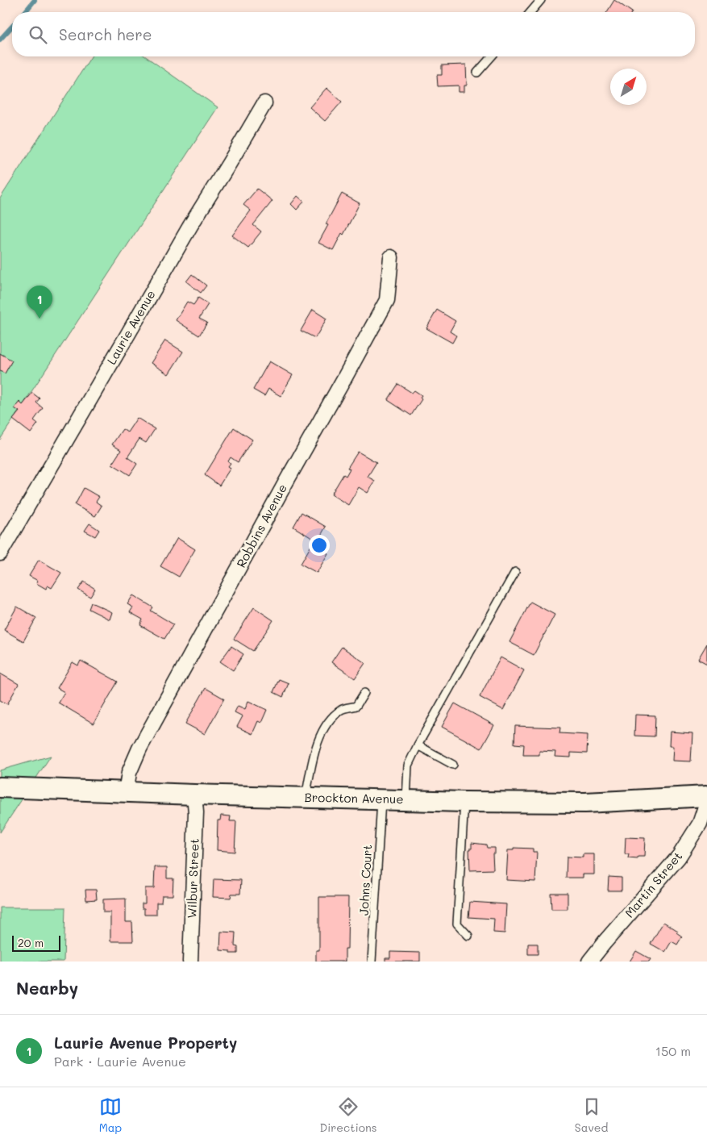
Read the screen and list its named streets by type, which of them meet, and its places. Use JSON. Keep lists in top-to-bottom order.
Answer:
{
  "streets": {
    "main road": ["Brockton Avenue"],
    "street": [
      "Laurie Avenue",
      "Robbins Avenue",
      "Wilbur Street",
      "Martin Street"
    ],
    "lane": ["Johns Court"]
  },
  "crossings": [
    ["Robbins Avenue", "Brockton Avenue"],
    ["Brockton Avenue", "Wilbur Street"],
    ["Brockton Avenue", "Johns Court"]
  ],
  "scale_bar": "20 m",
  "north": "top right",
  "page": {
    "search": "Search here",
    "pins": "1",
    "scale": "20 m",
    "heading": "Nearby",
    "list": [
      {
        "mark": "1",
        "name": "Laurie Avenue Property",
        "note": "Park · Laurie Avenue",
        "value": "150 m"
      }
    ],
    "nav": ["Map", "Directions", "Saved"]
  }
}
